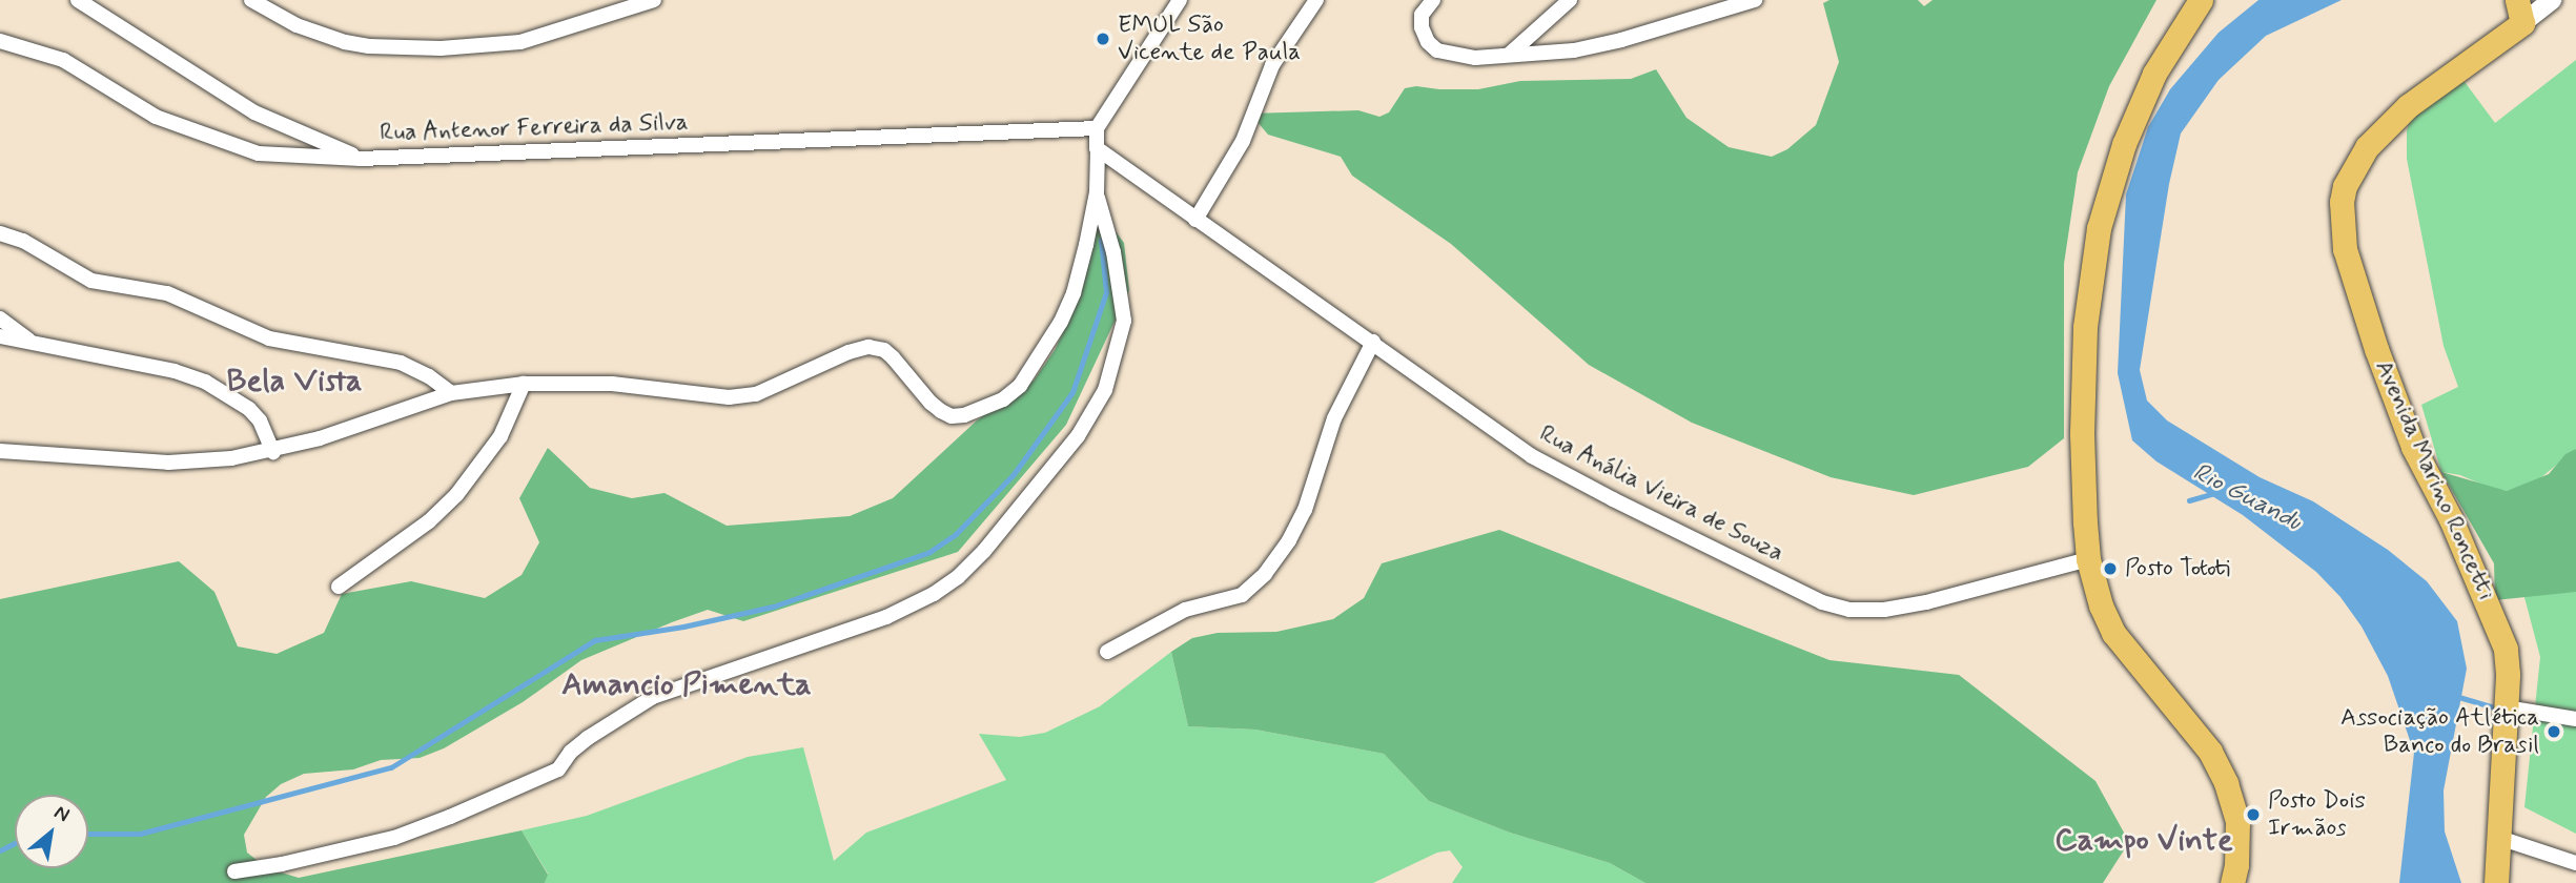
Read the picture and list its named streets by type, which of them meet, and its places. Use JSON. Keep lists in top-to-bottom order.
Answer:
{
  "streets": {
    "main road": ["Avenida Marino Roncetti"],
    "street": ["Rua Antenor Ferreira da Silva", "Rua Anália Vieira de Souza"]
  },
  "districts": ["Bela Vista", "Amancio Pimenta", "Campo Vinte"],
  "water": ["Rio Guandu"],
  "places": [
    "EMUL São Vicente de Paula",
    "Posto Tototi",
    "Associação Atlética Banco do Brasil",
    "Posto Dois Irmãos"
  ],
  "north": "top right"
}
